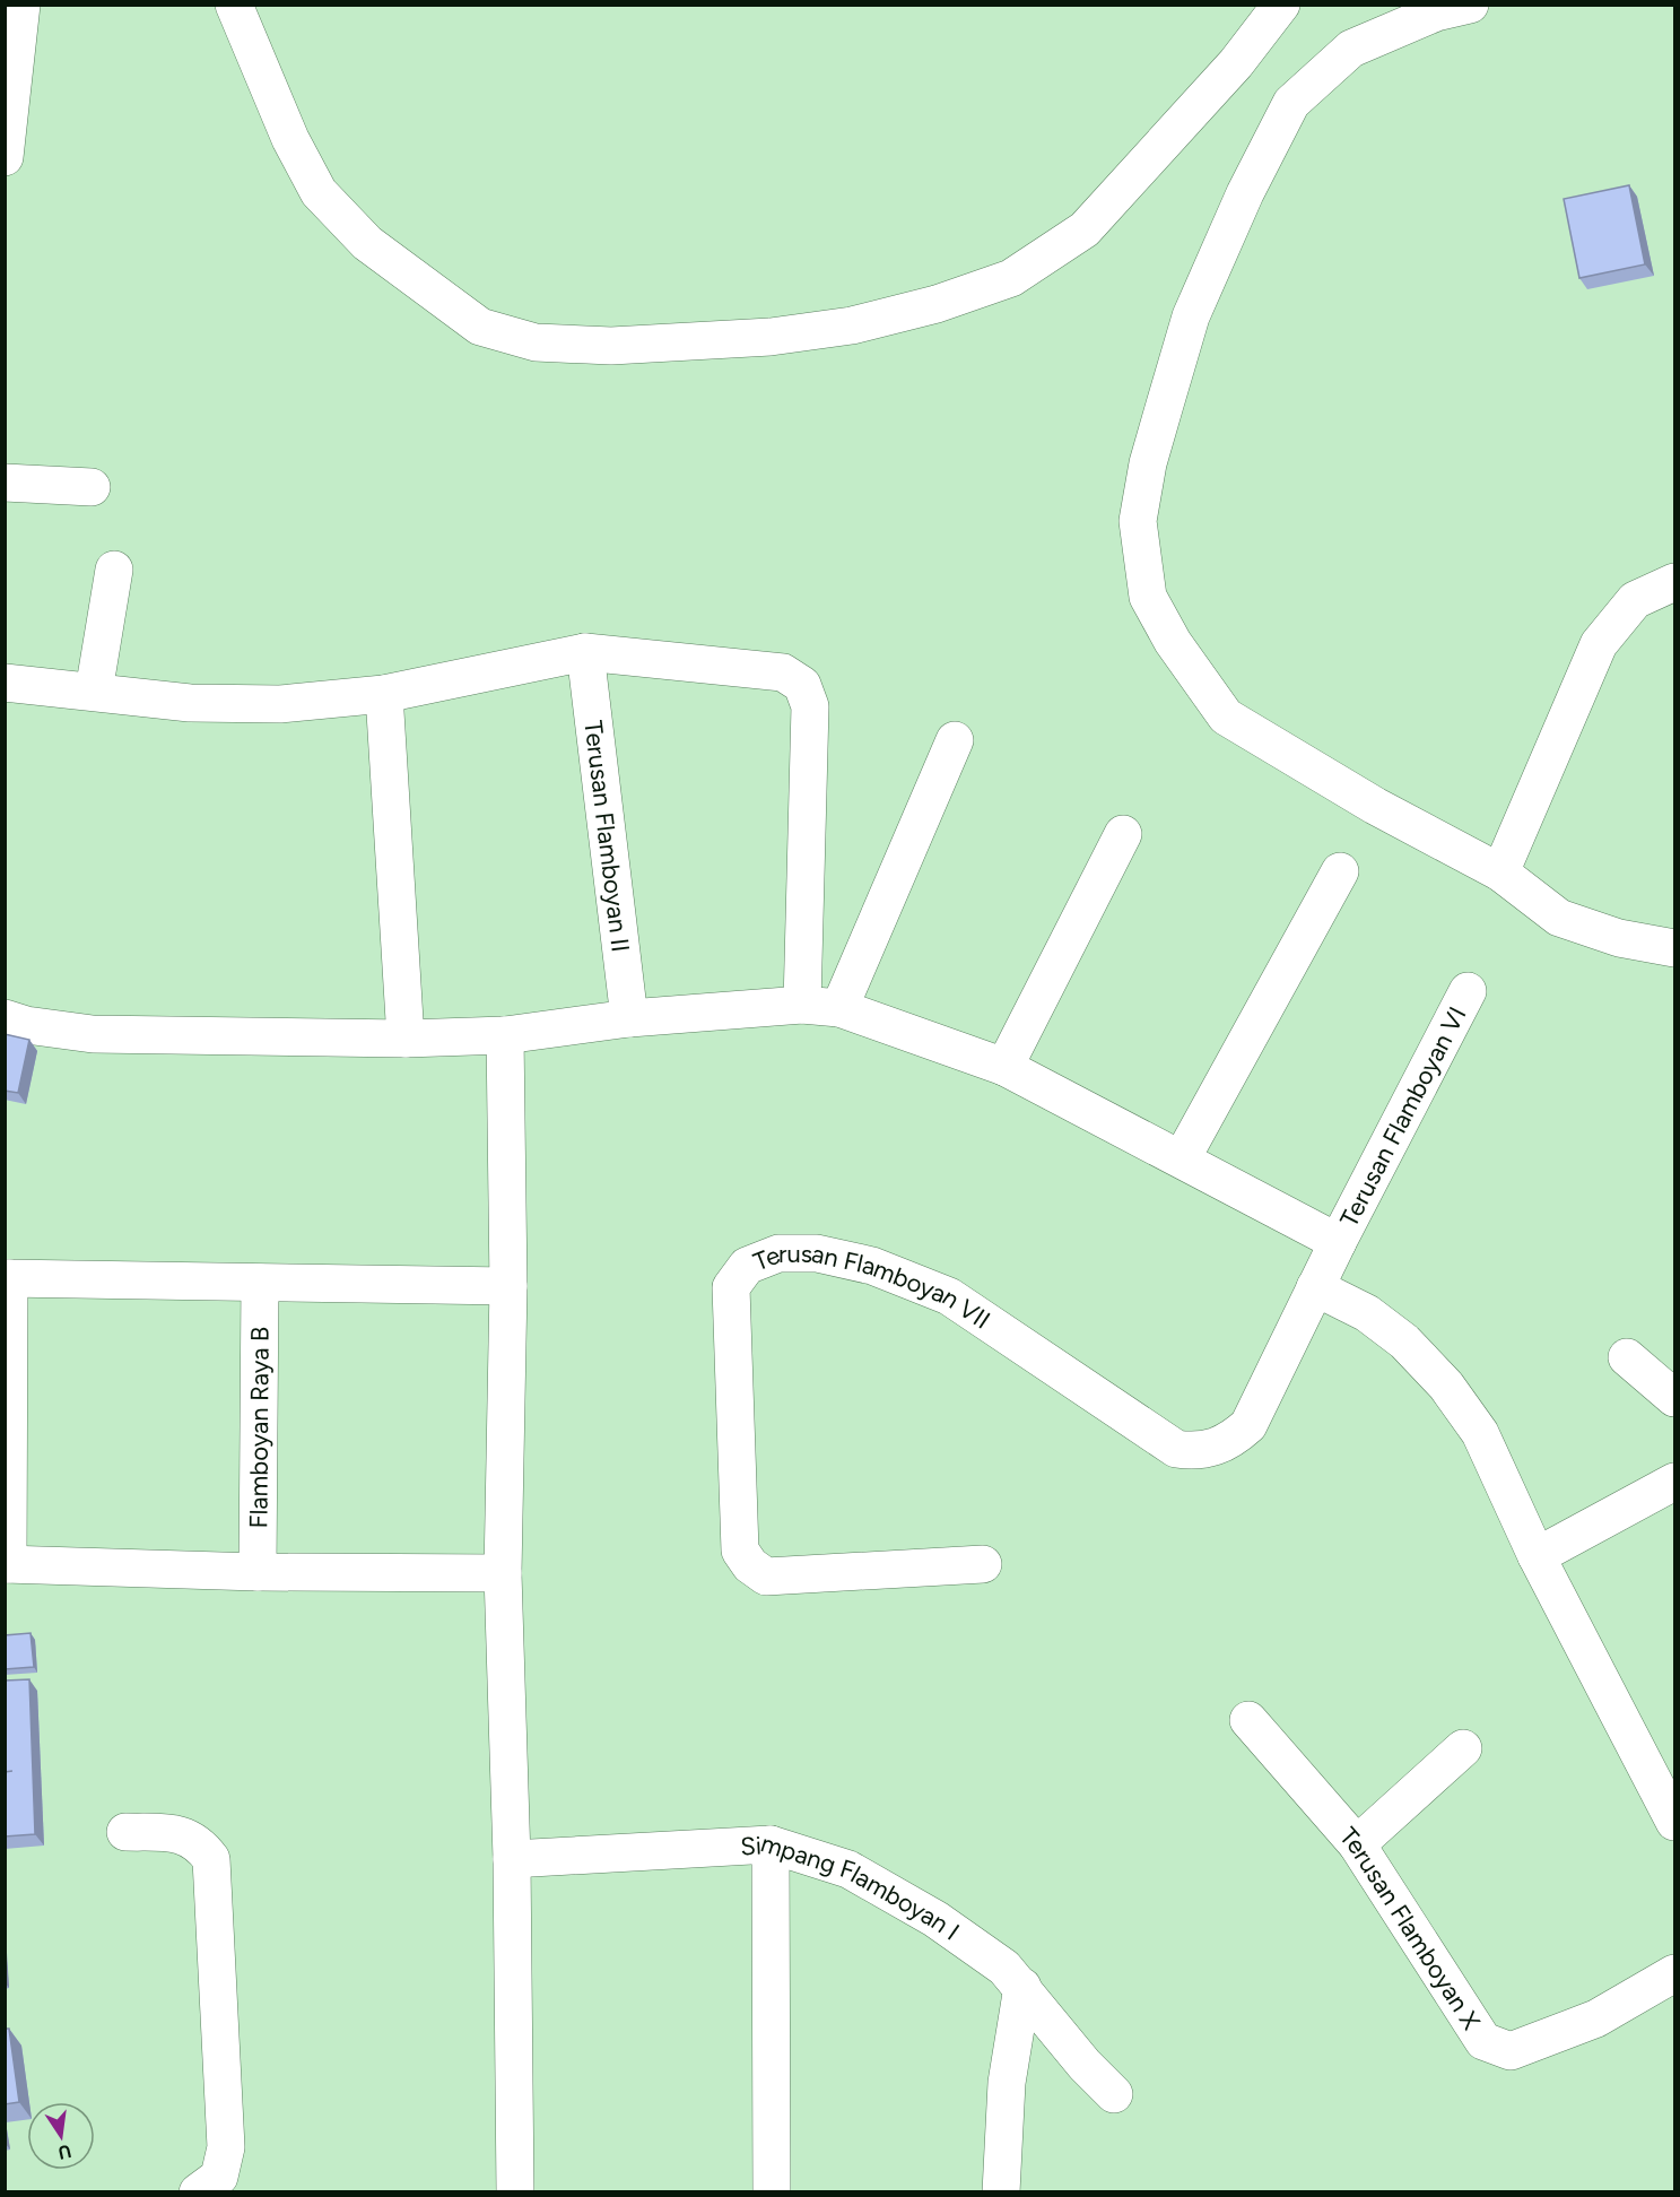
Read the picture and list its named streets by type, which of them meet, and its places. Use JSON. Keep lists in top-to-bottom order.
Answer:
{
  "streets": {
    "street": [
      "Terusan Flamboyan II",
      "Terusan Flamboyan VI",
      "Terusan Flamboyan VII",
      "Flamboyan Raya B",
      "Simpang Flamboyan I",
      "Terusan Flamboyan X"
    ]
  },
  "crossings": [
    ["Terusan Flamboyan VI", "Terusan Flamboyan VII"]
  ],
  "north": "bottom"
}
